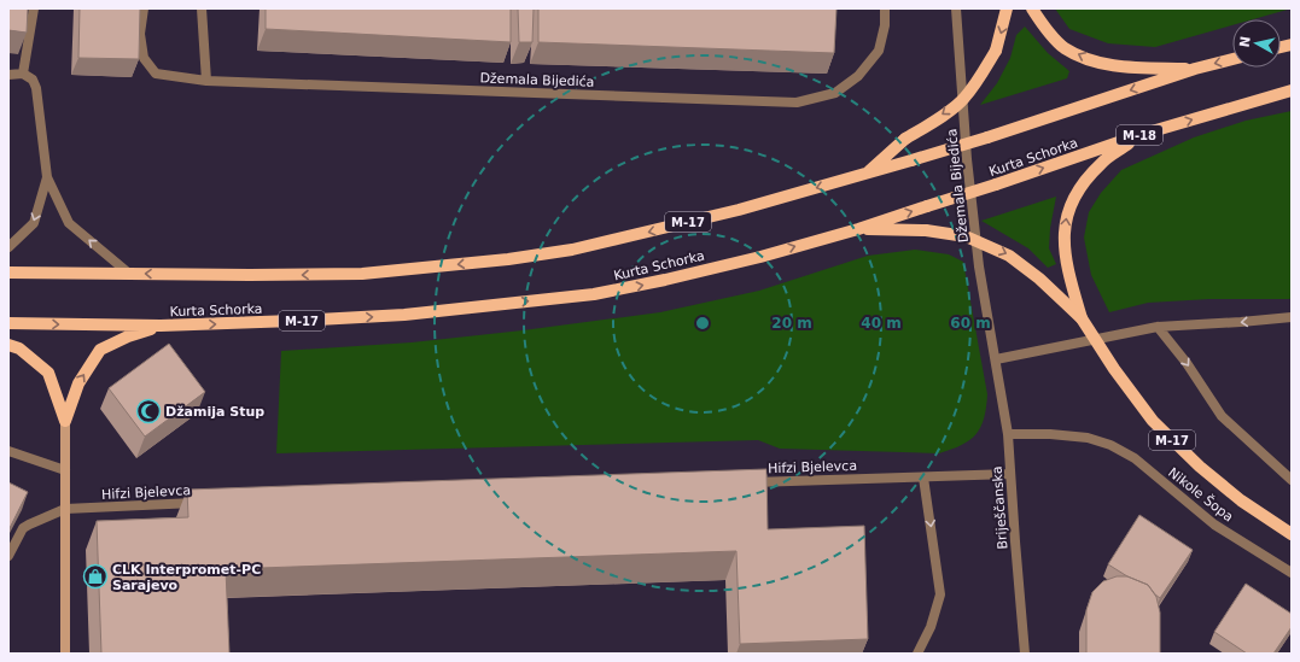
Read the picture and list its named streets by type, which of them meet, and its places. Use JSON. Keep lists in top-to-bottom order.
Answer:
{
  "streets": {
    "main road": ["M-18", "Kurta Schorka", "M-17"],
    "street": [
      "Džemala Bijedića",
      "Hifzi Bjelevca",
      "Nikole Šopa",
      "Briješčanska"
    ]
  },
  "crossings": [
    ["Džemala Bijedića", "Briješčanska"],
    ["Kurta Schorka", "M-17"],
    ["Hifzi Bjelevca", "Briješčanska"],
    ["Nikole Šopa", "Briješčanska"]
  ],
  "places": {
    "mosque": ["Džamija Stup"],
    "shop": ["CLK Interpromet-PC Sarajevo"]
  },
  "north": "left",
  "rings": ["20 m", "40 m", "60 m"]
}
